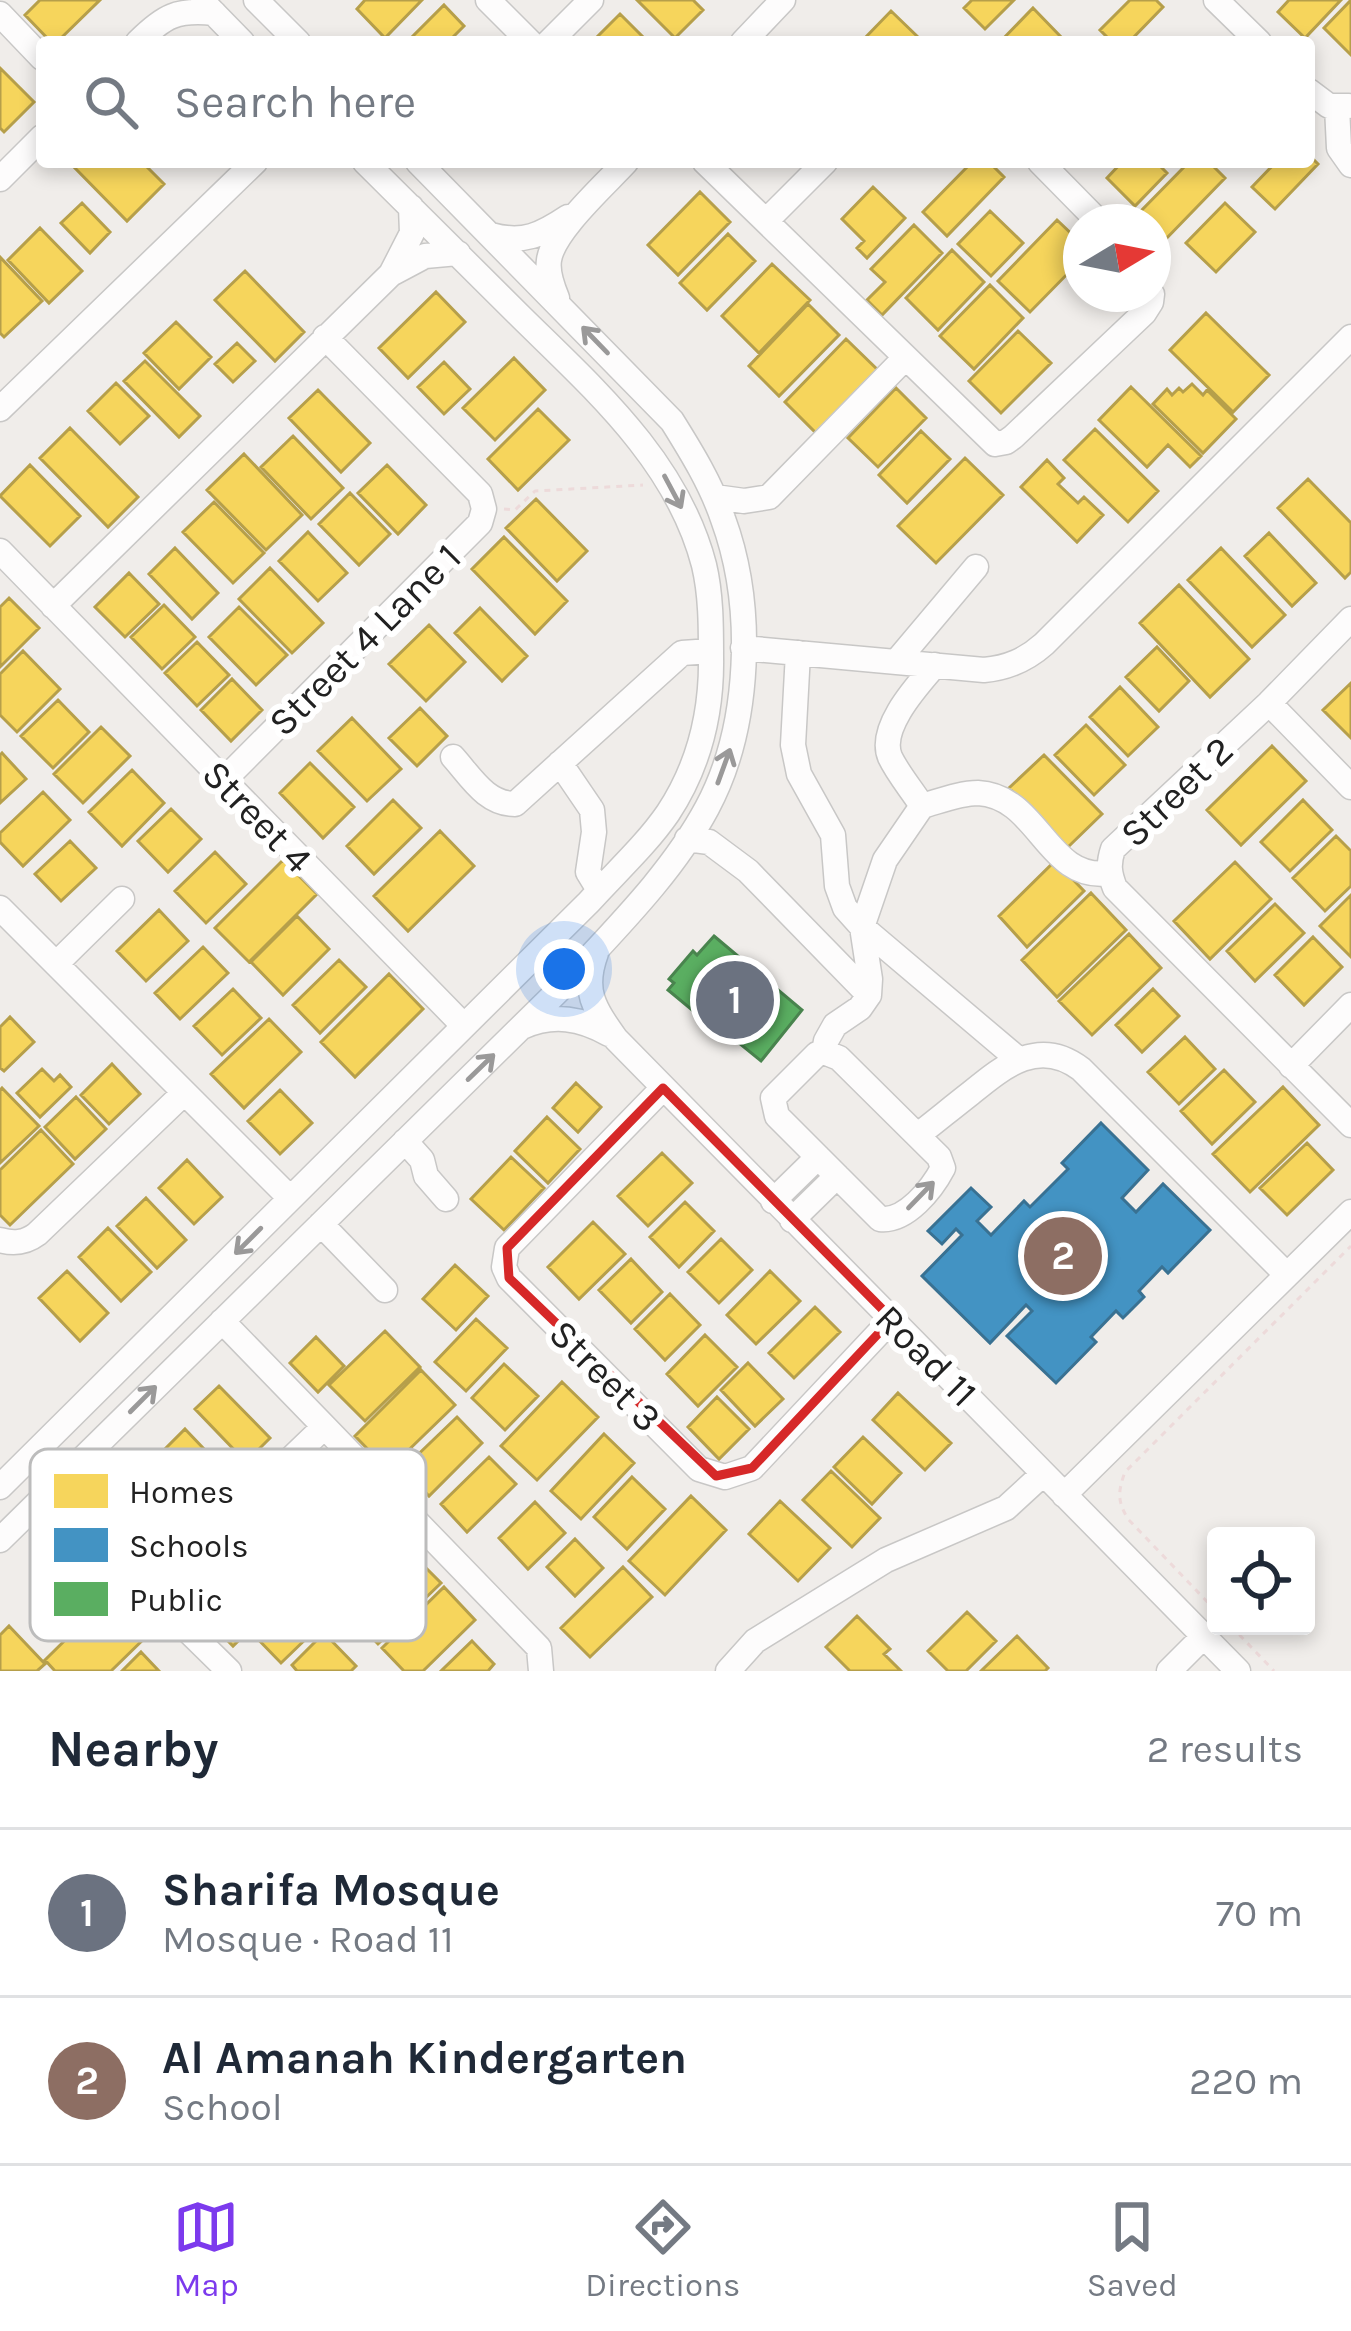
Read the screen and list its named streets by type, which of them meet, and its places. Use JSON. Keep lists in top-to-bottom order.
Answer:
{
  "streets": {
    "street": [
      "Street 4 Lane 1",
      "Street 2",
      "Street 4",
      "Road 11",
      "Street 3"
    ]
  },
  "crossings": [
    ["Street 4 Lane 1", "Street 4"],
    ["Road 11", "Street 3"]
  ],
  "legend": ["Homes", "Schools", "Public"],
  "north": "right",
  "page": {
    "search": "Search here",
    "pins": ["1", "2"],
    "heading": ["Nearby", "2 results"],
    "list": [
      {
        "mark": "1",
        "name": "Sharifa Mosque",
        "note": "Mosque · Road 11",
        "value": "70 m"
      },
      {
        "mark": "2",
        "name": "Al Amanah Kindergarten",
        "note": "School",
        "value": "220 m"
      }
    ],
    "nav": ["Map", "Directions", "Saved"]
  }
}
